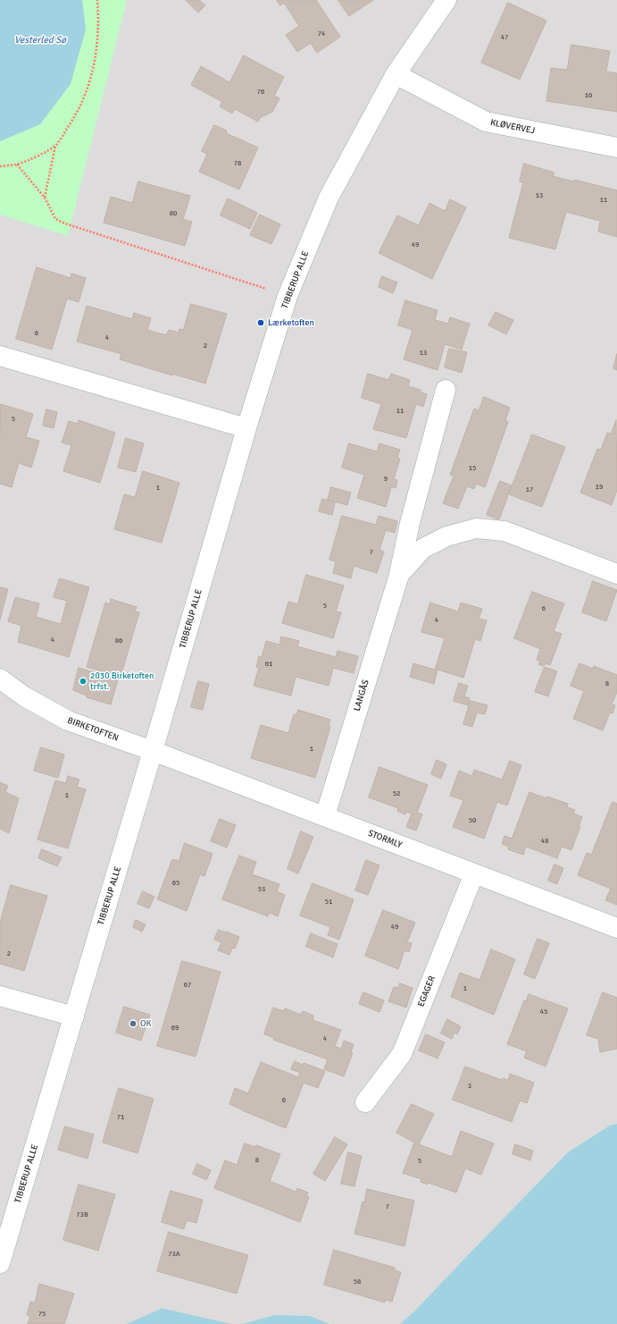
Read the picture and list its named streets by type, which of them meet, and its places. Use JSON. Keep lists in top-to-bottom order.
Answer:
{
  "streets": {
    "street": [
      "KLØVERVEJ",
      "TIBBERUP ALLE",
      "LANGÅS",
      "BIRKETOFTEN",
      "STORMLY",
      "EGAGER"
    ]
  },
  "crossings": [
    ["KLØVERVEJ", "TIBBERUP ALLE"],
    ["TIBBERUP ALLE", "BIRKETOFTEN"],
    ["TIBBERUP ALLE", "STORMLY"],
    ["LANGÅS", "STORMLY"],
    ["BIRKETOFTEN", "STORMLY"],
    ["STORMLY", "EGAGER"]
  ],
  "water": ["Vesterled Sø"],
  "places": ["Lærketoften", "2030 Birketoften trfst.", "OK"],
  "house_numbers": [
    "74",
    "47",
    "76",
    "10",
    "78",
    "13",
    "11",
    "80",
    "49",
    "6",
    "4",
    "2",
    "13",
    "11",
    "5",
    "15",
    "9",
    "19",
    "1",
    "17",
    "7",
    "5",
    "6",
    "4",
    "4",
    "86",
    "61",
    "8",
    "1",
    "52",
    "1",
    "50",
    "48",
    "65",
    "53",
    "51",
    "49",
    "2",
    "67",
    "1",
    "45",
    "69",
    "4",
    "3",
    "6",
    "71",
    "8",
    "5",
    "7",
    "73B",
    "73A",
    "58",
    "75"
  ]
}
